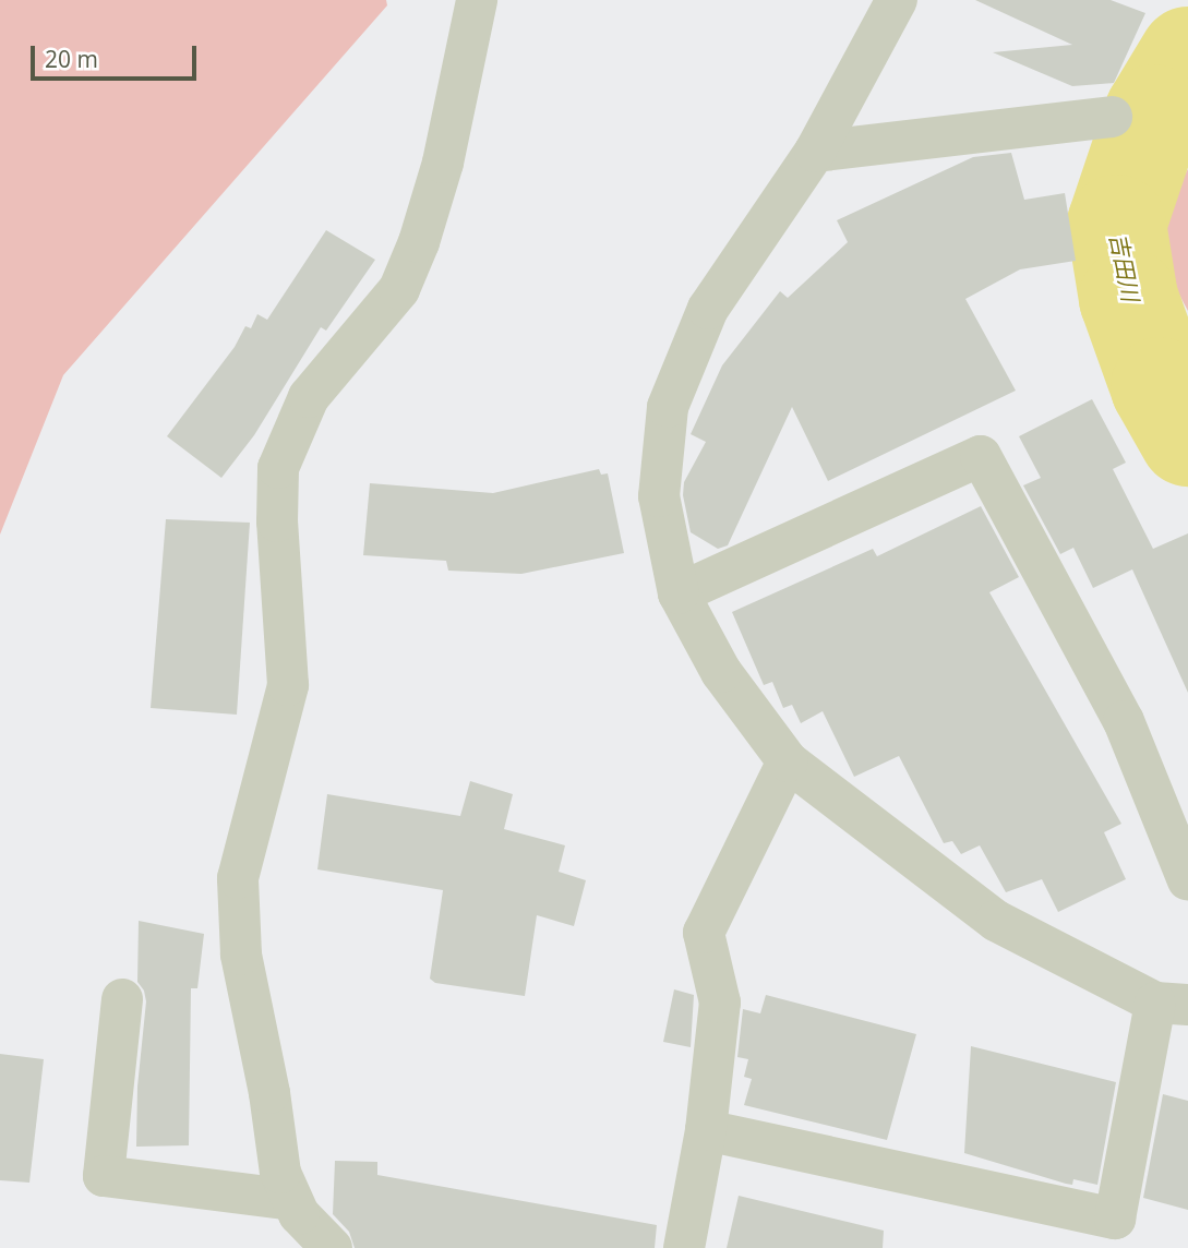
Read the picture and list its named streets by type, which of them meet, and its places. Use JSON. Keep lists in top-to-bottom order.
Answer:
{
  "water": ["吉田川"],
  "scale_bar": "20 m"
}
